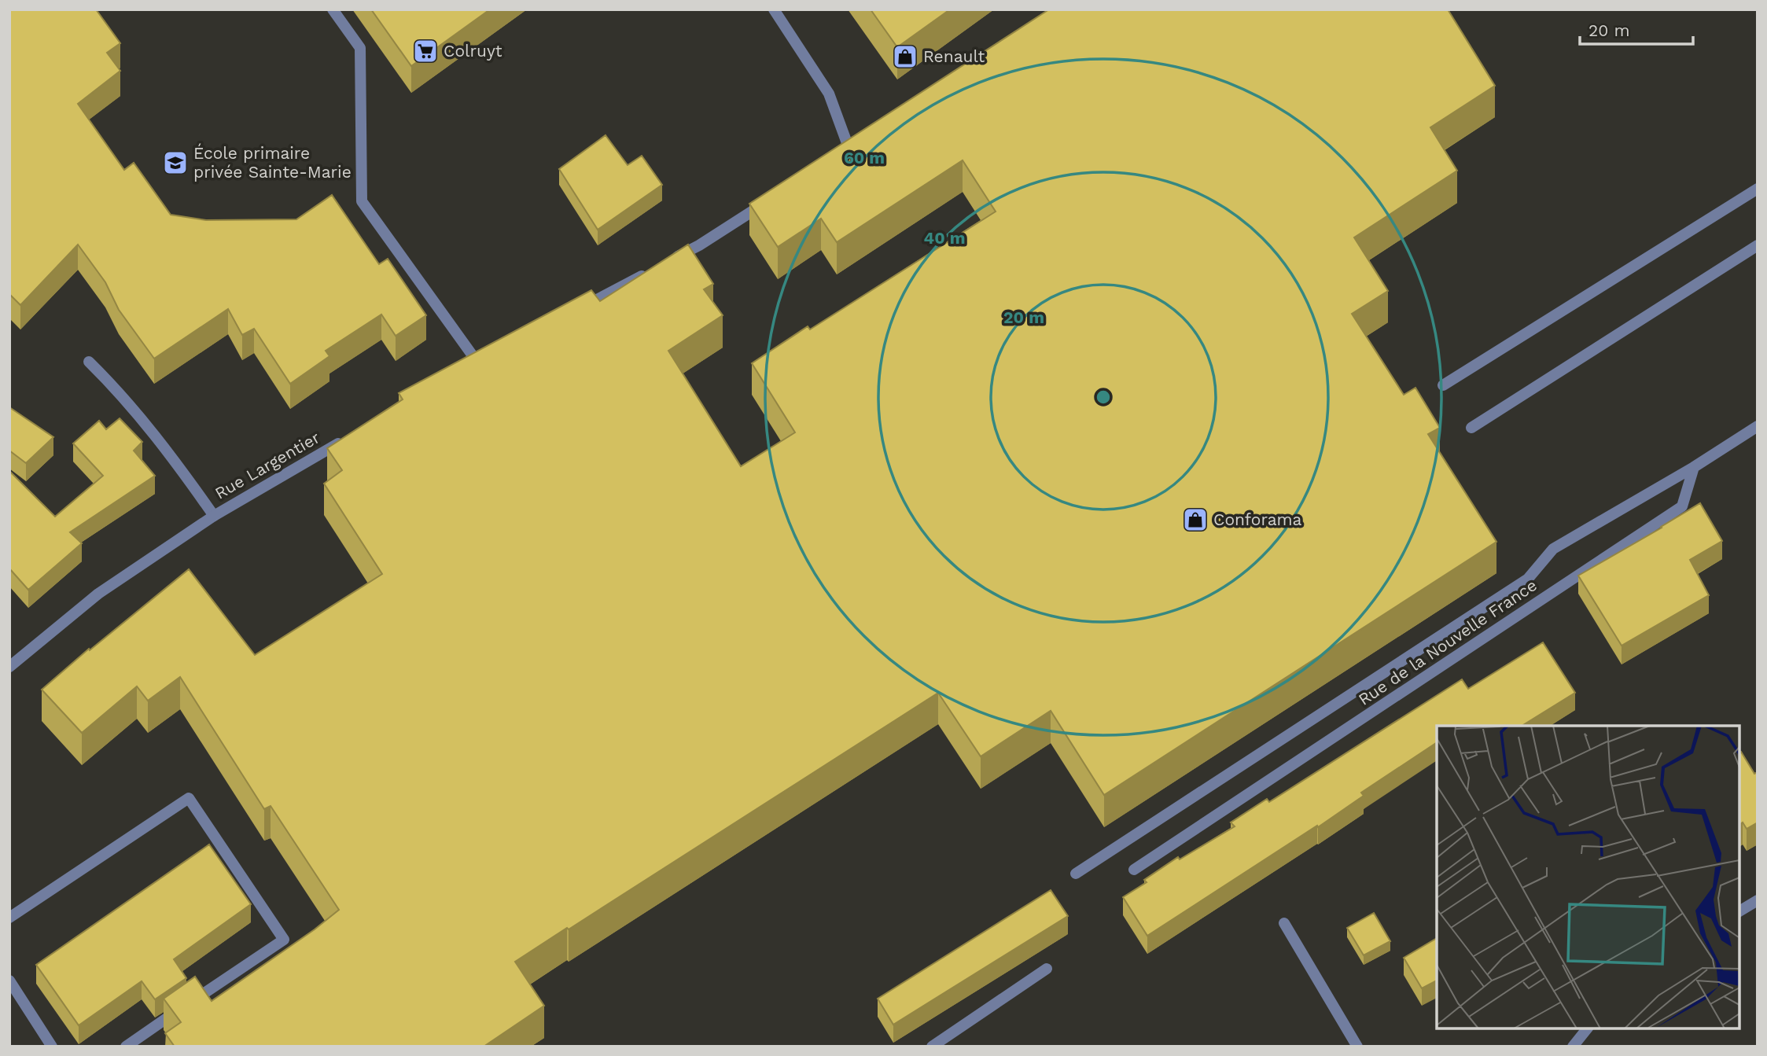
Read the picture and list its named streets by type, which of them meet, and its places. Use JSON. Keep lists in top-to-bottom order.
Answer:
{
  "streets": {
    "street": ["Rue Largentier", "Rue de la Nouvelle France"]
  },
  "places": {
    "supermarket": ["Colruyt"],
    "shop": ["Renault", "Conforama"],
    "school or university": ["École primaire privée Sainte-Marie"]
  },
  "scale_bar": "20 m",
  "rings": ["60 m", "40 m", "20 m"]
}
